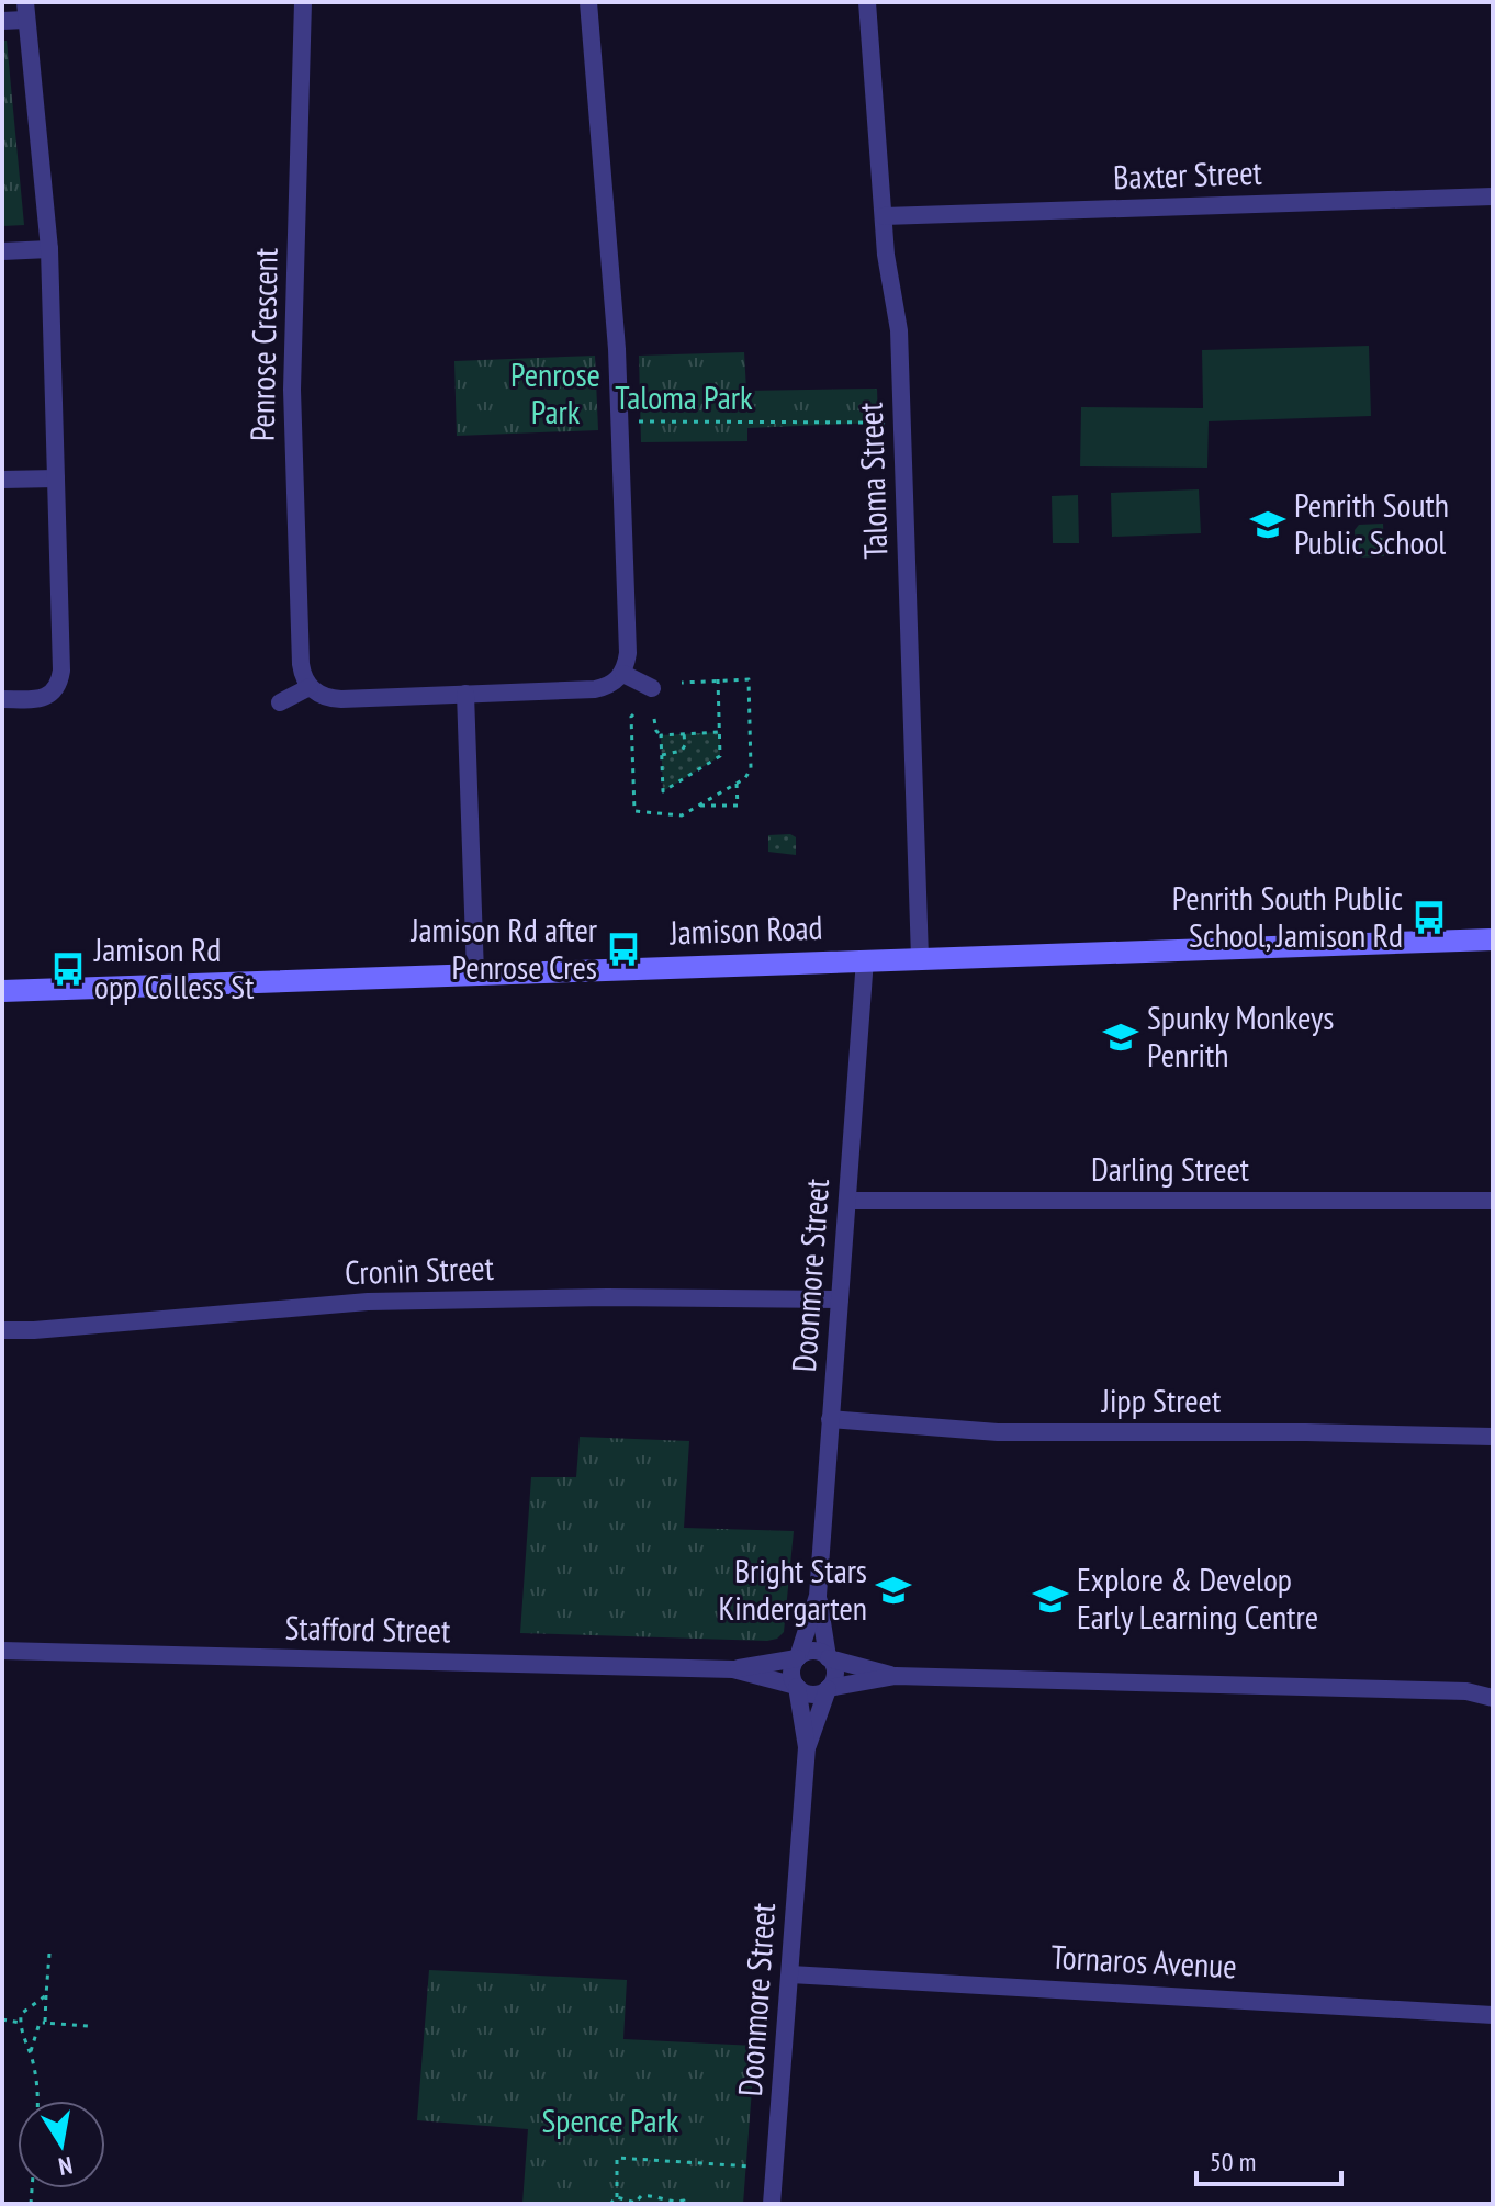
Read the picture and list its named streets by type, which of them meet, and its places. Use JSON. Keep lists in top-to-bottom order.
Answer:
{
  "streets": {
    "main road": ["Jamison Road"],
    "street": [
      "Baxter Street",
      "Penrose Crescent",
      "Taloma Street",
      "Darling Street",
      "Cronin Street",
      "Doonmore Street",
      "Jipp Street",
      "Stafford Street",
      "Tornaros Avenue"
    ]
  },
  "crossings": [
    ["Baxter Street", "Taloma Street"],
    ["Taloma Street", "Jamison Road"],
    ["Jamison Road", "Doonmore Street"],
    ["Darling Street", "Doonmore Street"],
    ["Cronin Street", "Doonmore Street"],
    ["Doonmore Street", "Jipp Street"],
    ["Doonmore Street", "Stafford Street"],
    ["Doonmore Street", "Tornaros Avenue"]
  ],
  "parks": ["Penrose Park", "Taloma Park", "Spence Park"],
  "places": {
    "school or university": [
      "Penrith South Public School",
      "Spunky Monkeys Penrith",
      "Bright Stars Kindergarten",
      "Explore & Develop Early Learning Centre"
    ],
    "bus stop": ["Penrith South Public School, Jamison Rd", "Jamison Rd after Penrose Cres", "Jamison Rd opp Colless St"]
  },
  "scale_bar": "50 m",
  "north": "bottom"
}
